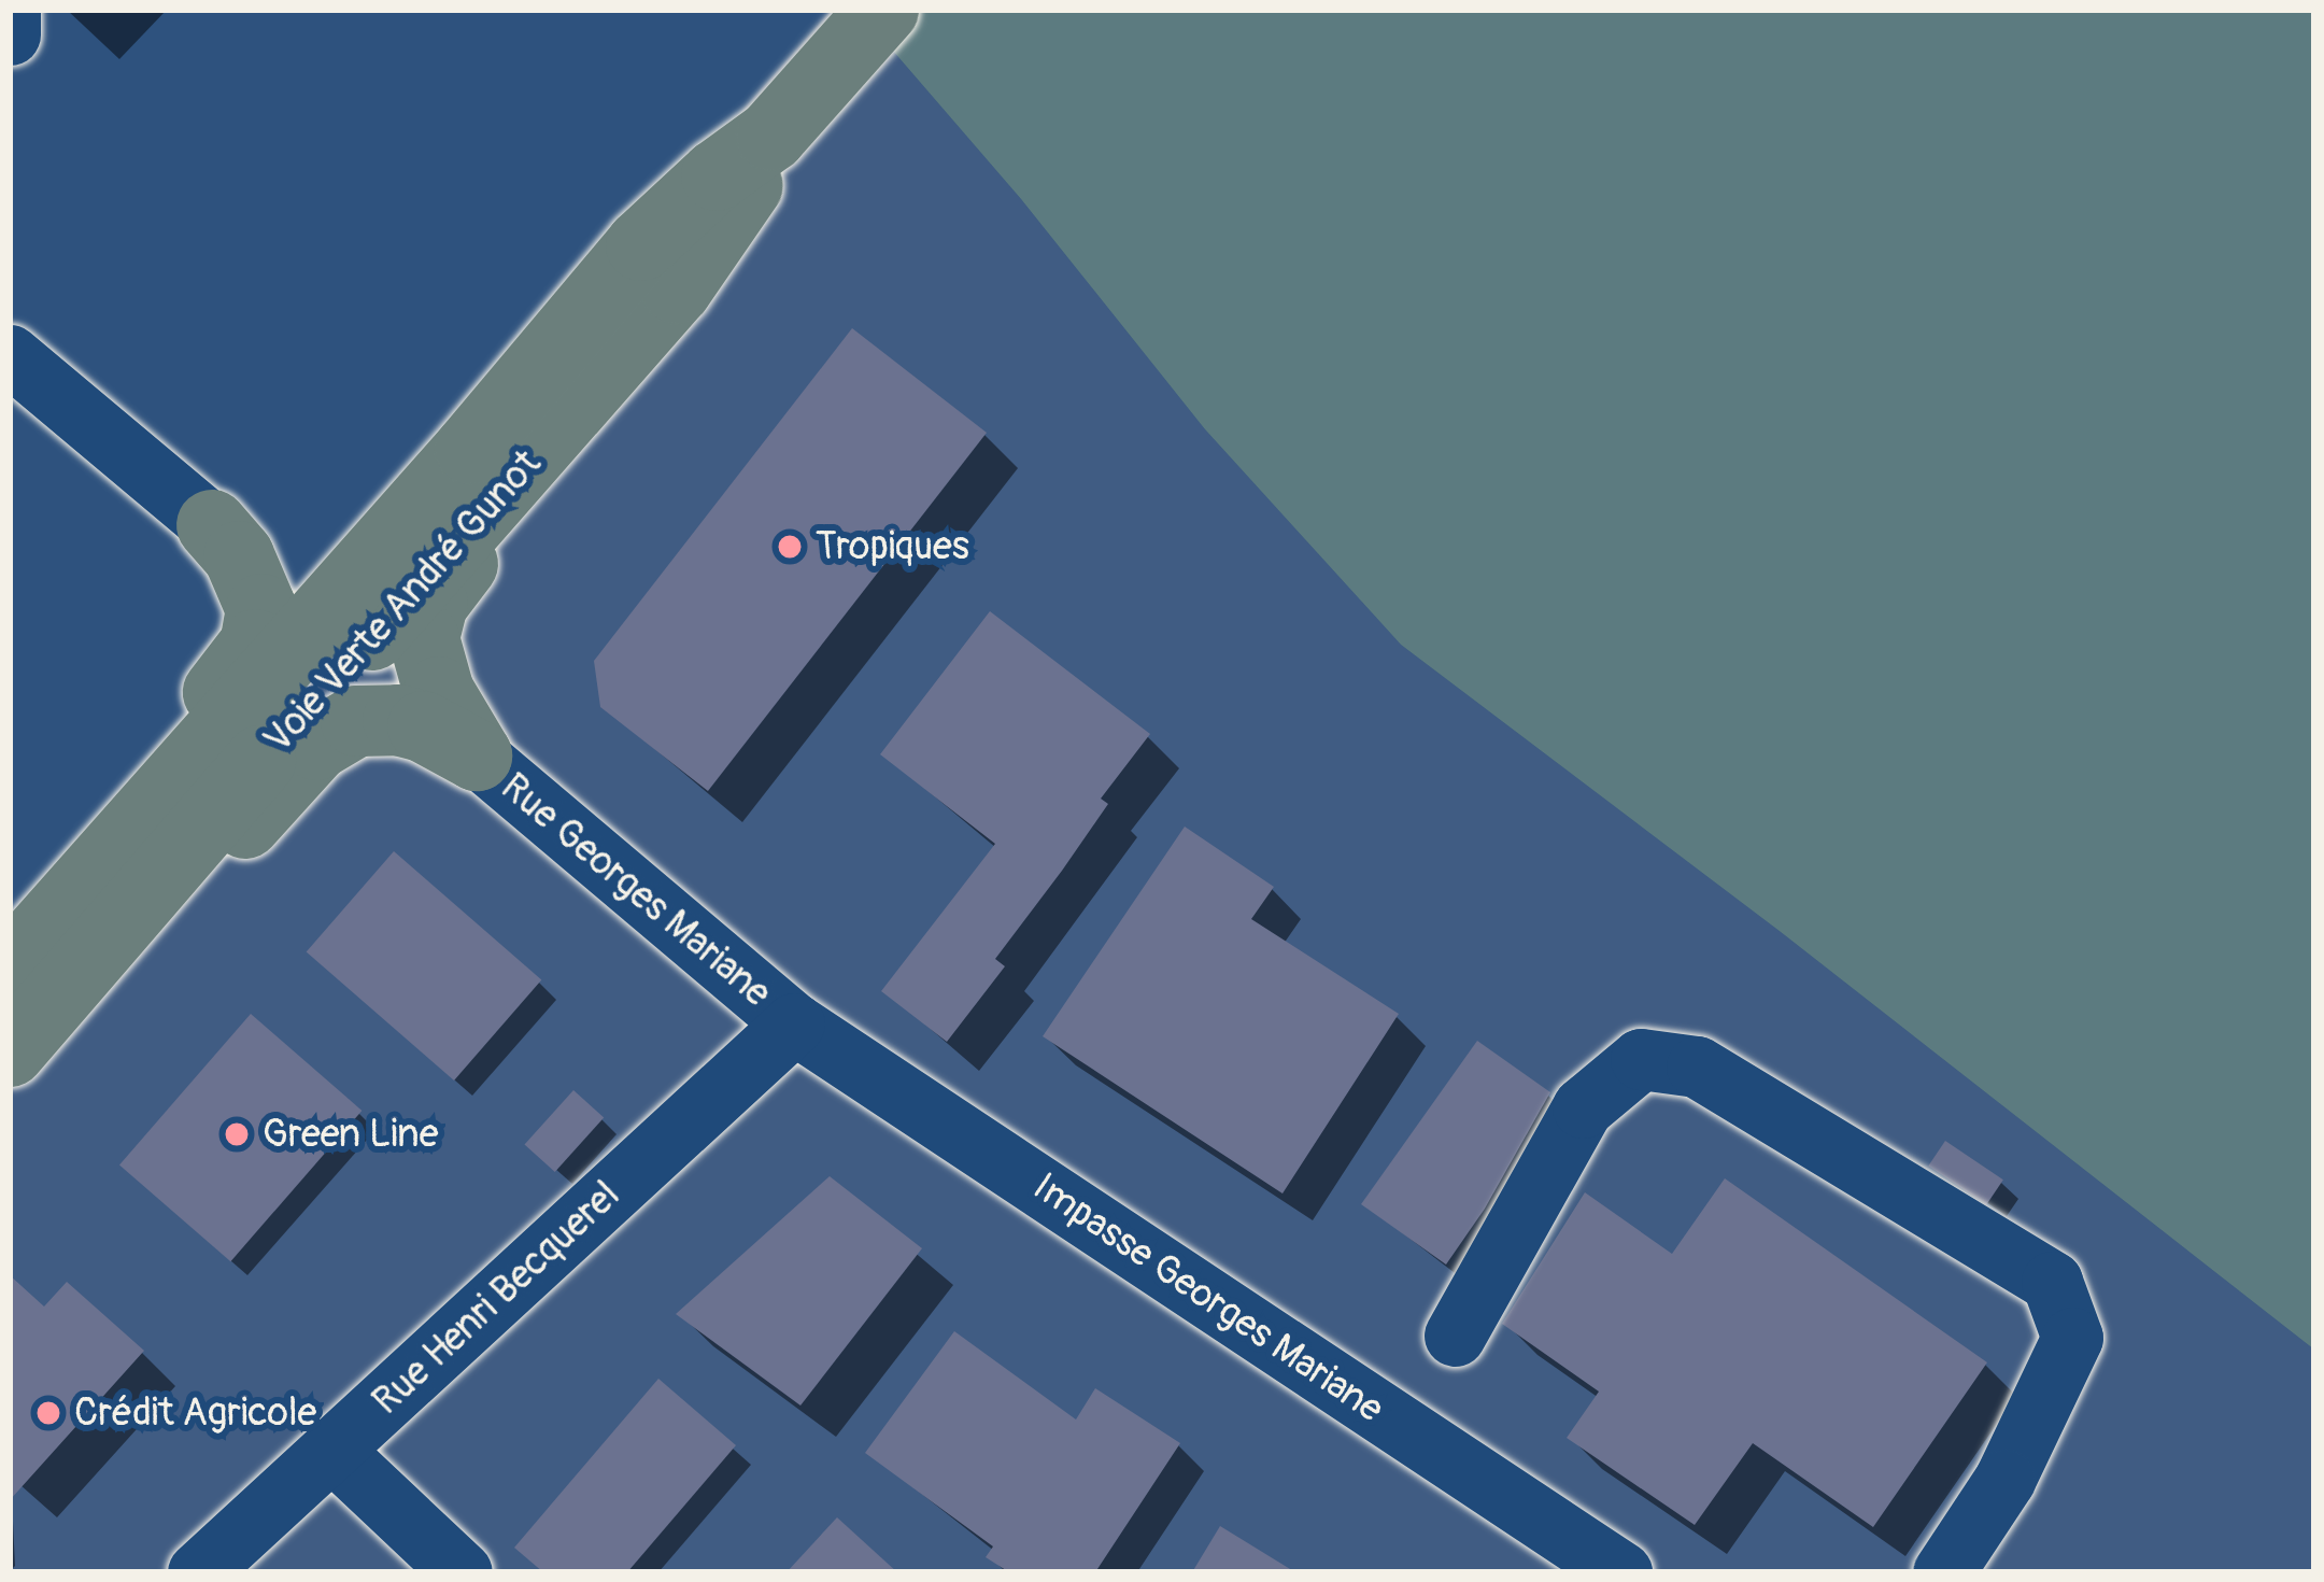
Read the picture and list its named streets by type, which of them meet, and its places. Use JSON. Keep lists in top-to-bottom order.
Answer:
{
  "streets": {
    "main road": ["Voie Verte André Gunot"],
    "street": ["Rue Georges Mariane", "Rue Henri Becquerel", "Impasse Georges Mariane"]
  },
  "crossings": [
    ["Rue Georges Mariane", "Rue Henri Becquerel"],
    ["Rue Georges Mariane", "Impasse Georges Mariane"],
    ["Rue Henri Becquerel", "Impasse Georges Mariane"]
  ],
  "places": ["Tropiques", "Green Line", "Crédit Agricole"]
}
